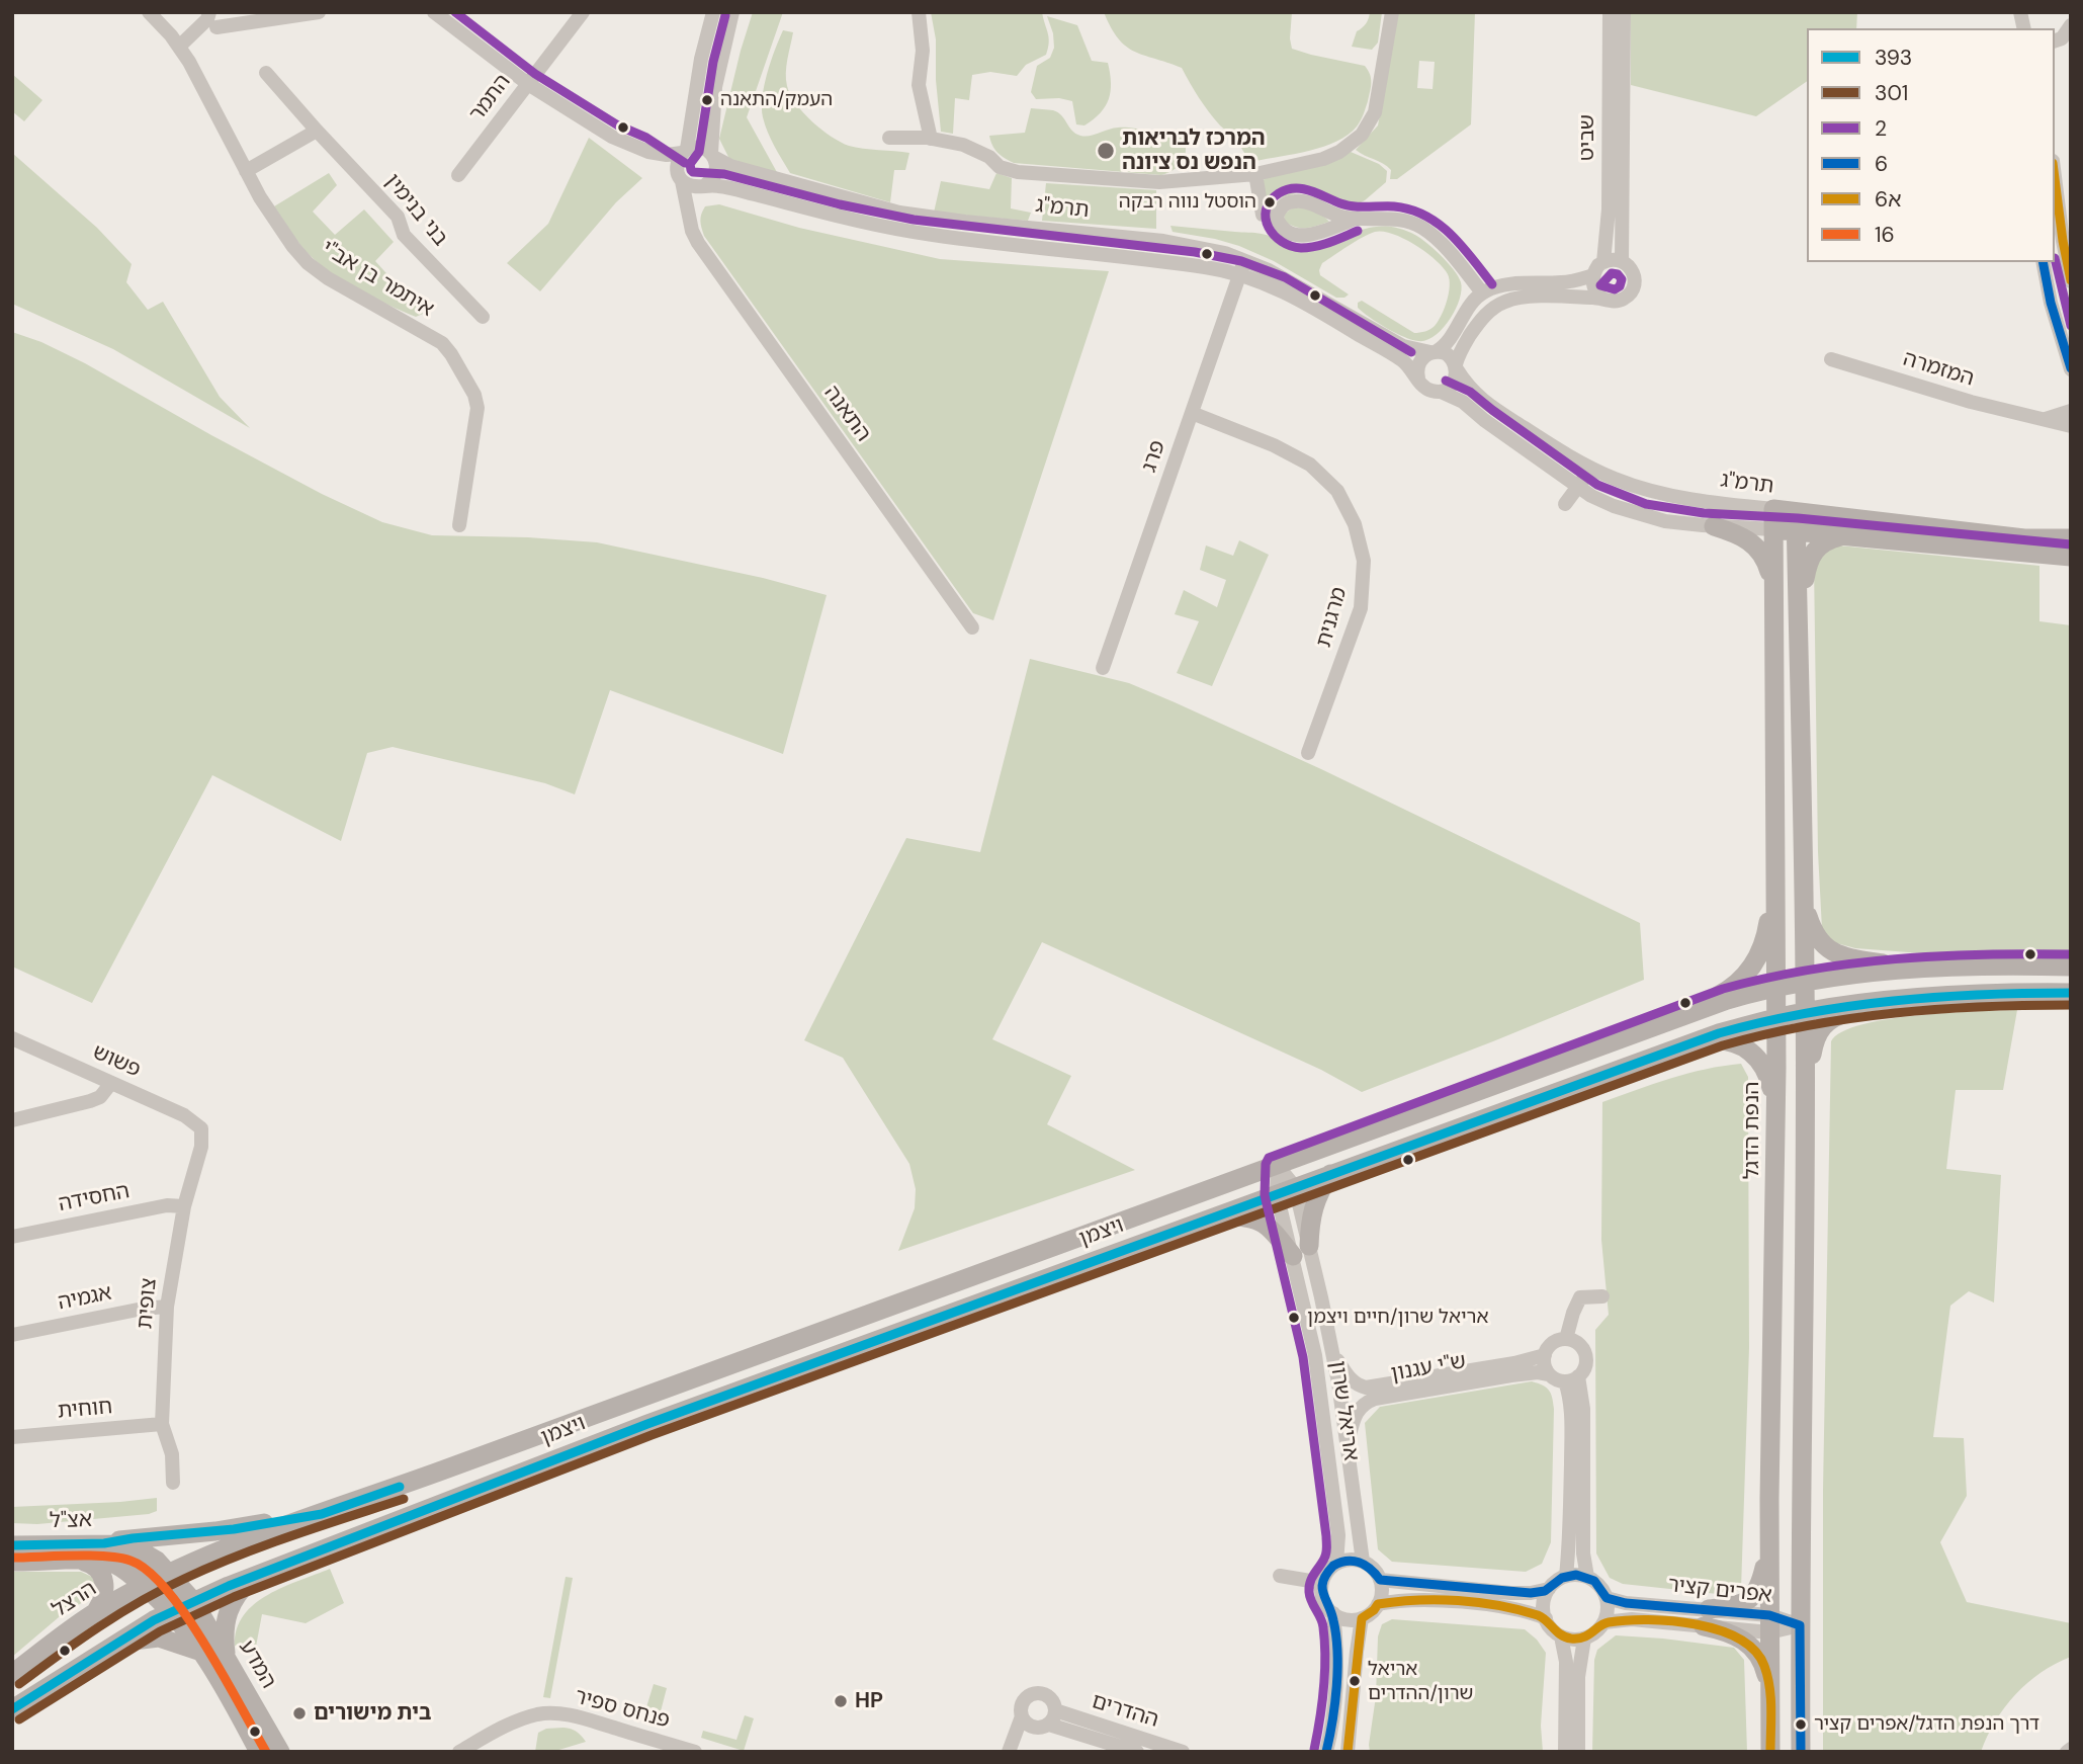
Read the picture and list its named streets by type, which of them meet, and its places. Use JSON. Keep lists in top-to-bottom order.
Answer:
{
  "streets": {
    "main road": [
      "תרמ\"ג",
      "הנפת הדגל",
      "ויצמן",
      "אצ\"ל",
      "הרצל",
      "המדע"
    ],
    "street": [
      "התמר",
      "שביט",
      "בני בנימין",
      "איתמר בן אב\"י",
      "המזמרה",
      "התאנה",
      "פרג",
      "מרגנית",
      "פשוש",
      "החסידה",
      "אגמיה",
      "צופית",
      "ש\"י עגנון",
      "חוחית",
      "אריאל שרון",
      "אפרים קציר",
      "פנחס ספיר",
      "ההדרים"
    ]
  },
  "crossings": [
    ["תרמ\"ג", "התאנה"],
    ["תרמ\"ג", "פרג"],
    ["תרמ\"ג", "הנפת הדגל"],
    ["פרג", "מרגנית"],
    ["פשוש", "צופית"],
    ["הנפת הדגל", "ויצמן"],
    ["הנפת הדגל", "אפרים קציר"],
    ["החסידה", "צופית"],
    ["ויצמן", "אריאל שרון"],
    ["ויצמן", "אצ\"ל"],
    ["ויצמן", "הרצל"],
    ["ויצמן", "המדע"],
    ["אגמיה", "צופית"],
    ["צופית", "חוחית"],
    ["ש\"י עגנון", "אריאל שרון"],
    ["אצ\"ל", "הרצל"],
    ["אצ\"ל", "המדע"],
    ["הרצל", "המדע"]
  ],
  "places": [
    "העמק/התאנה",
    "המרכז לבריאות הנפש נס ציונה",
    "הוסטל נווה רבקה",
    "אריאל שרון/חיים ויצמן",
    "אריאל שרון/ההדרים",
    "HP",
    "בית מישורים",
    "דרך הנפת הדגל/אפרים קציר"
  ],
  "lines": [
    "transit line 2",
    "transit line 6א",
    "transit line 6",
    "transit line 393",
    "transit line 301",
    "transit line 16"
  ],
  "legend": [
    "393",
    "301",
    "2",
    "6",
    "6א",
    "16"
  ]
}
